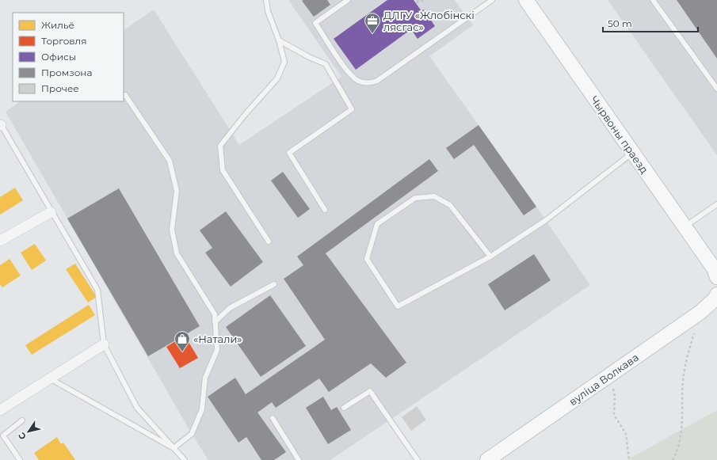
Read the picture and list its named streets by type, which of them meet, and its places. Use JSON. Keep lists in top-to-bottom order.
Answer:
{
  "streets": {
    "street": ["Чырвоны праезд", "вуліца Волкава"]
  },
  "places": {
    "office": ["ДЛГУ «Жлобінскі лясгас»"],
    "shop": ["«Натали»"]
  },
  "legend": [
    "Жильё",
    "Торговля",
    "Офисы",
    "Промзона",
    "Прочее"
  ],
  "scale_bar": "50 m",
  "north": "bottom left"
}
